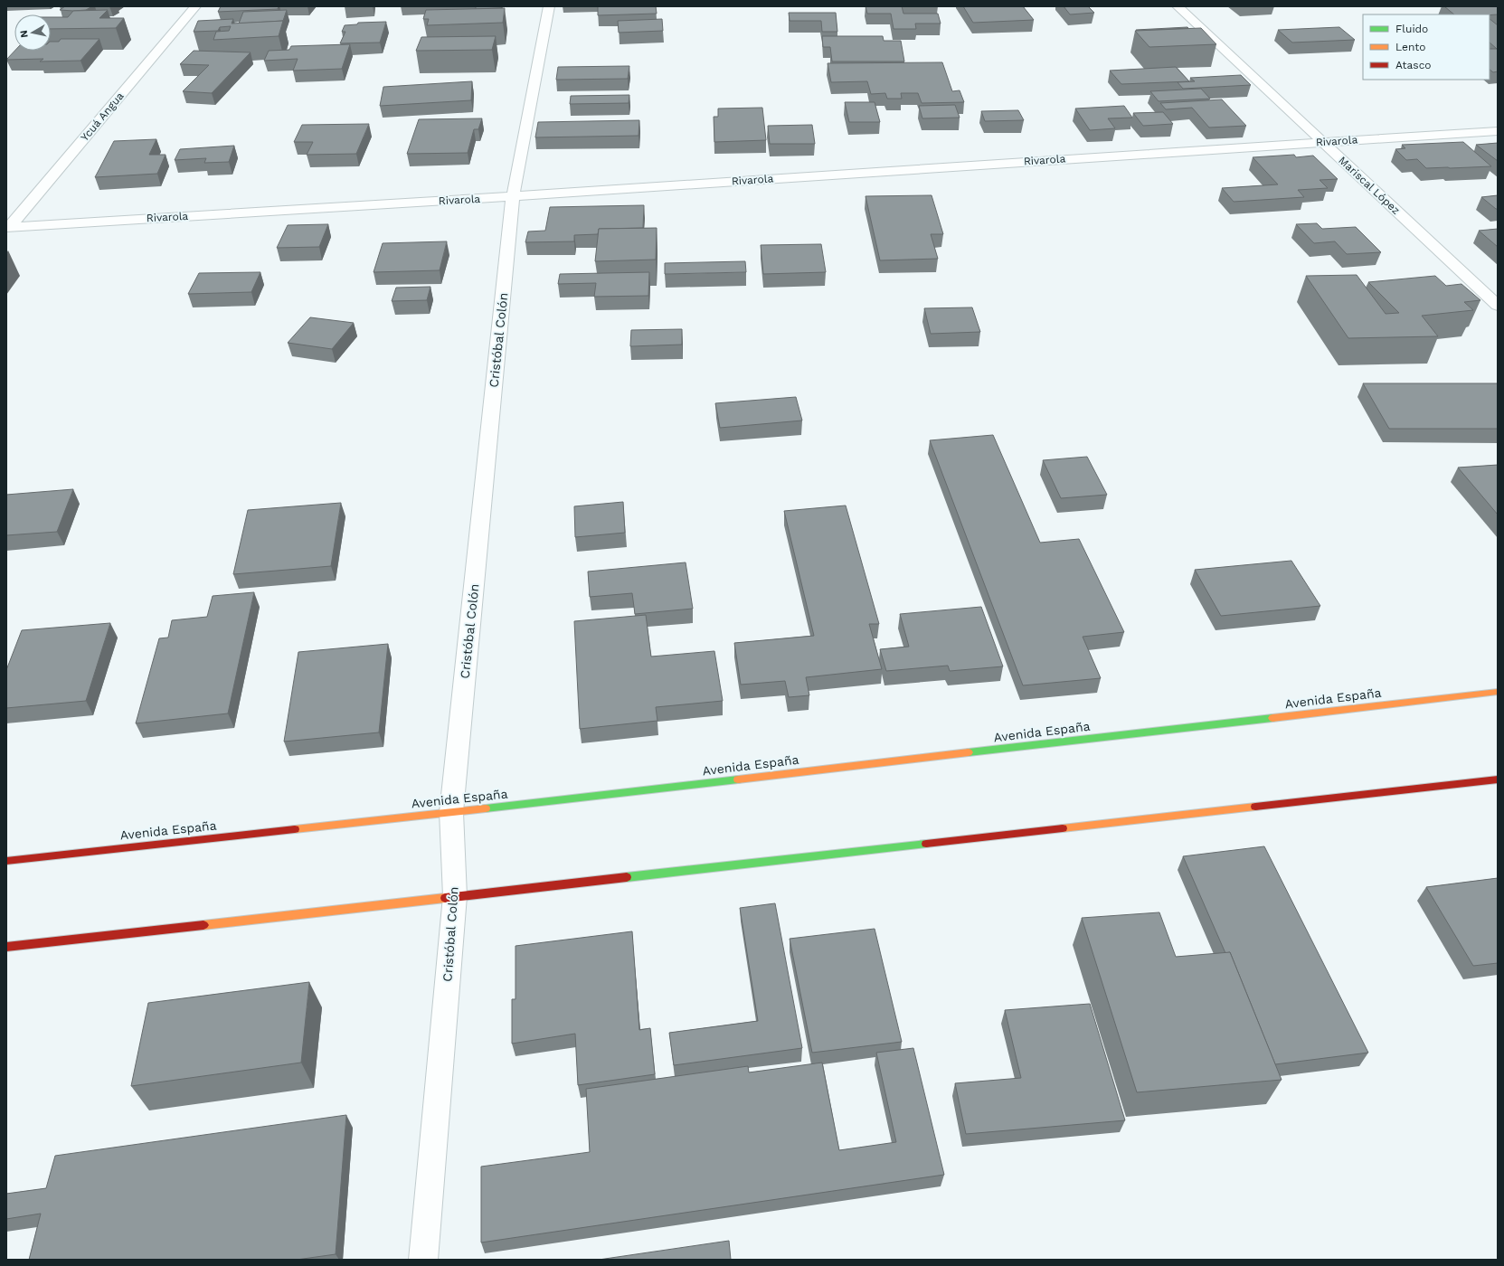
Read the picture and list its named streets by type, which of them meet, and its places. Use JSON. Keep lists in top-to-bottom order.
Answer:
{
  "streets": {
    "street": [
      "Ycuá Angua",
      "Rivarola",
      "Mariscal López",
      "Cristóbal Colón",
      "Avenida España"
    ]
  },
  "crossings": [
    ["Ycuá Angua", "Rivarola"],
    ["Rivarola", "Mariscal López"],
    ["Rivarola", "Cristóbal Colón"],
    ["Cristóbal Colón", "Avenida España"]
  ],
  "legend": ["Fluido", "Lento", "Atasco"],
  "north": "left"
}
